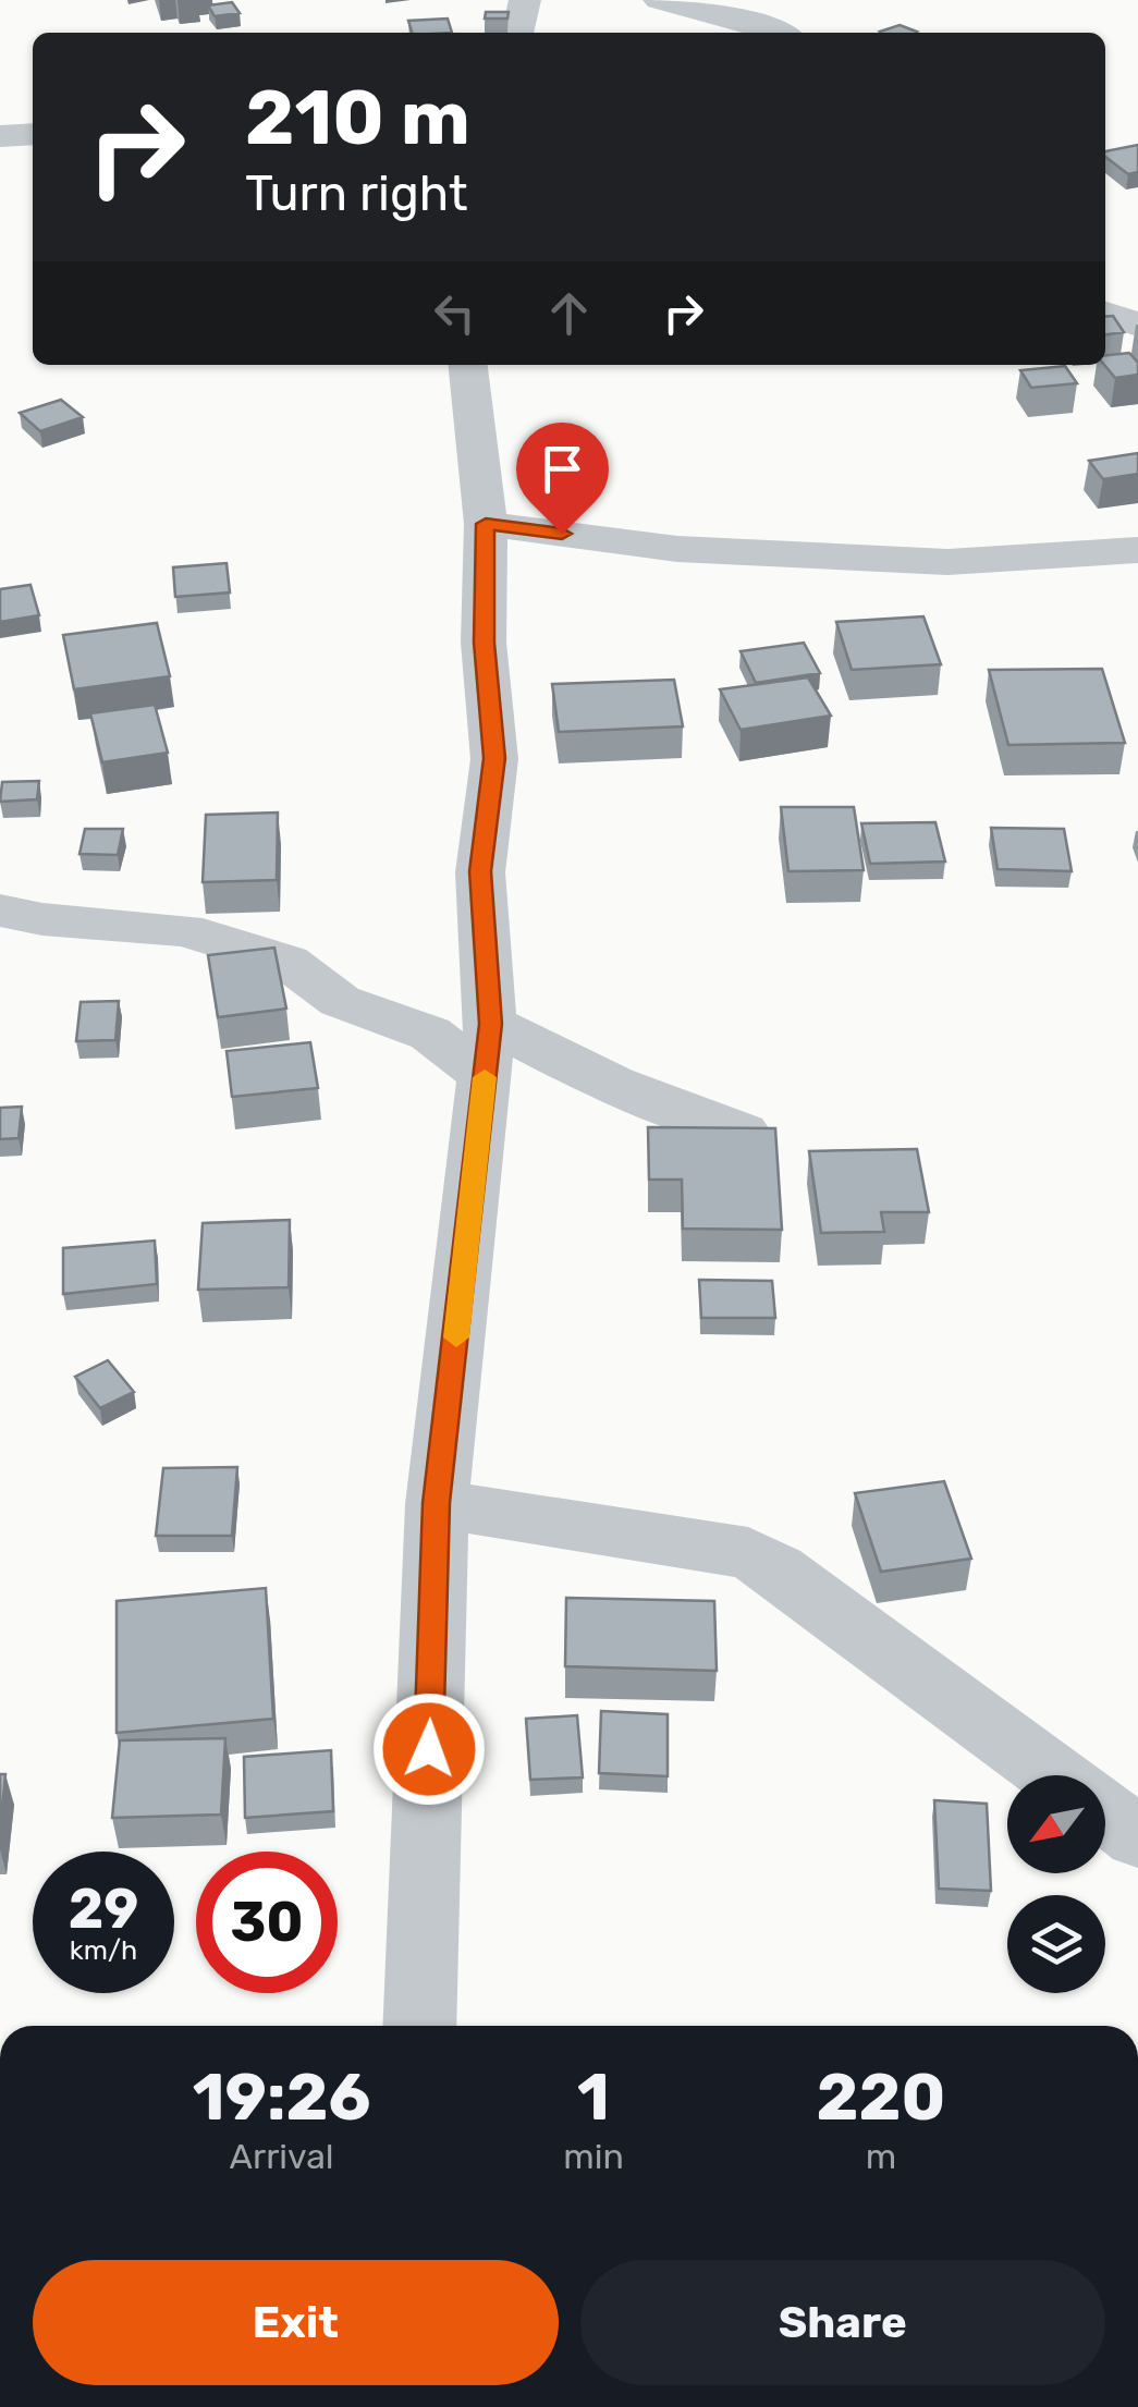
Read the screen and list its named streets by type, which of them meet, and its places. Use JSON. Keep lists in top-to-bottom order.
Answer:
{
  "north": "bottom left",
  "page": {
    "turn": ["210 m", "Turn right"],
    "speed": "29 km/h",
    "limit": "30",
    "eta": [
      "19:26",
      "Arrival",
      "1",
      "min",
      "220",
      "m"
    ],
    "buttons": ["Exit", "Share"]
  }
}
